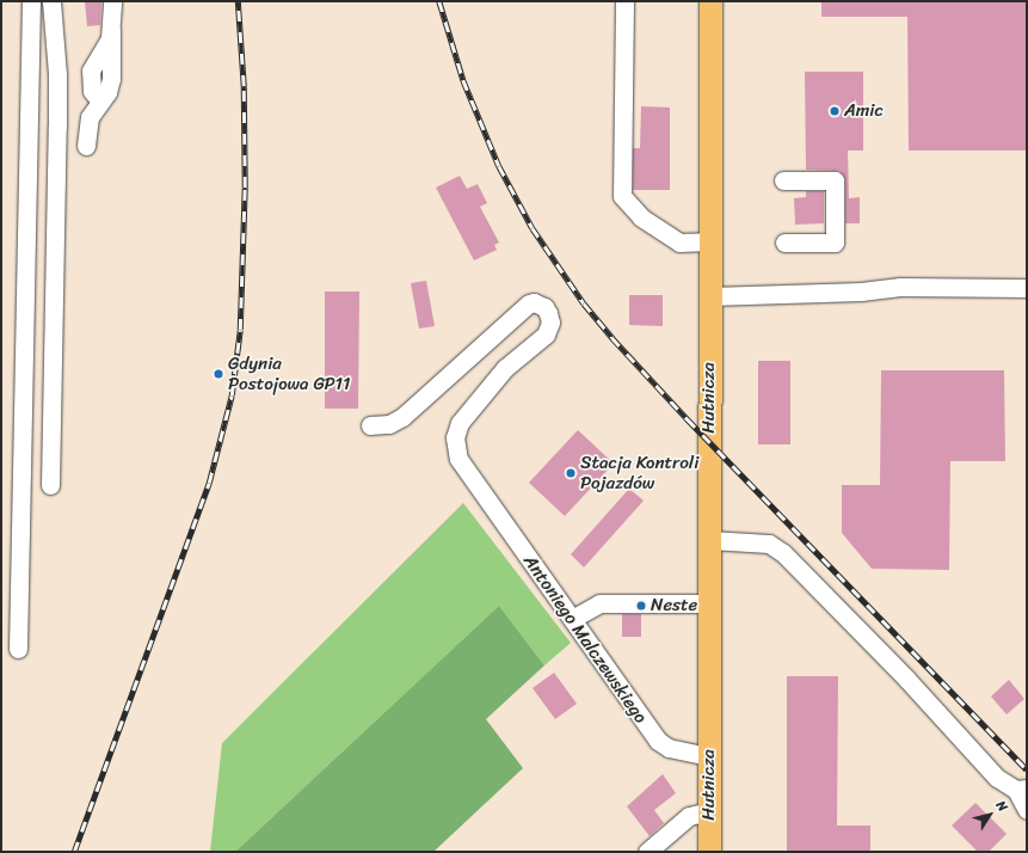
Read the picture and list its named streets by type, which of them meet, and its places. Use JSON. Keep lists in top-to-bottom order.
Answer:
{
  "streets": {
    "main road": ["Hutnicza"],
    "street": ["Antoniego Malczewskiego"]
  },
  "crossings": [
    ["Hutnicza", "Antoniego Malczewskiego"]
  ],
  "places": [
    "Amic",
    "Gdynia Postojowa GP11",
    "Stacja Kontroli Pojazdów",
    "Neste"
  ],
  "north": "top right"
}
